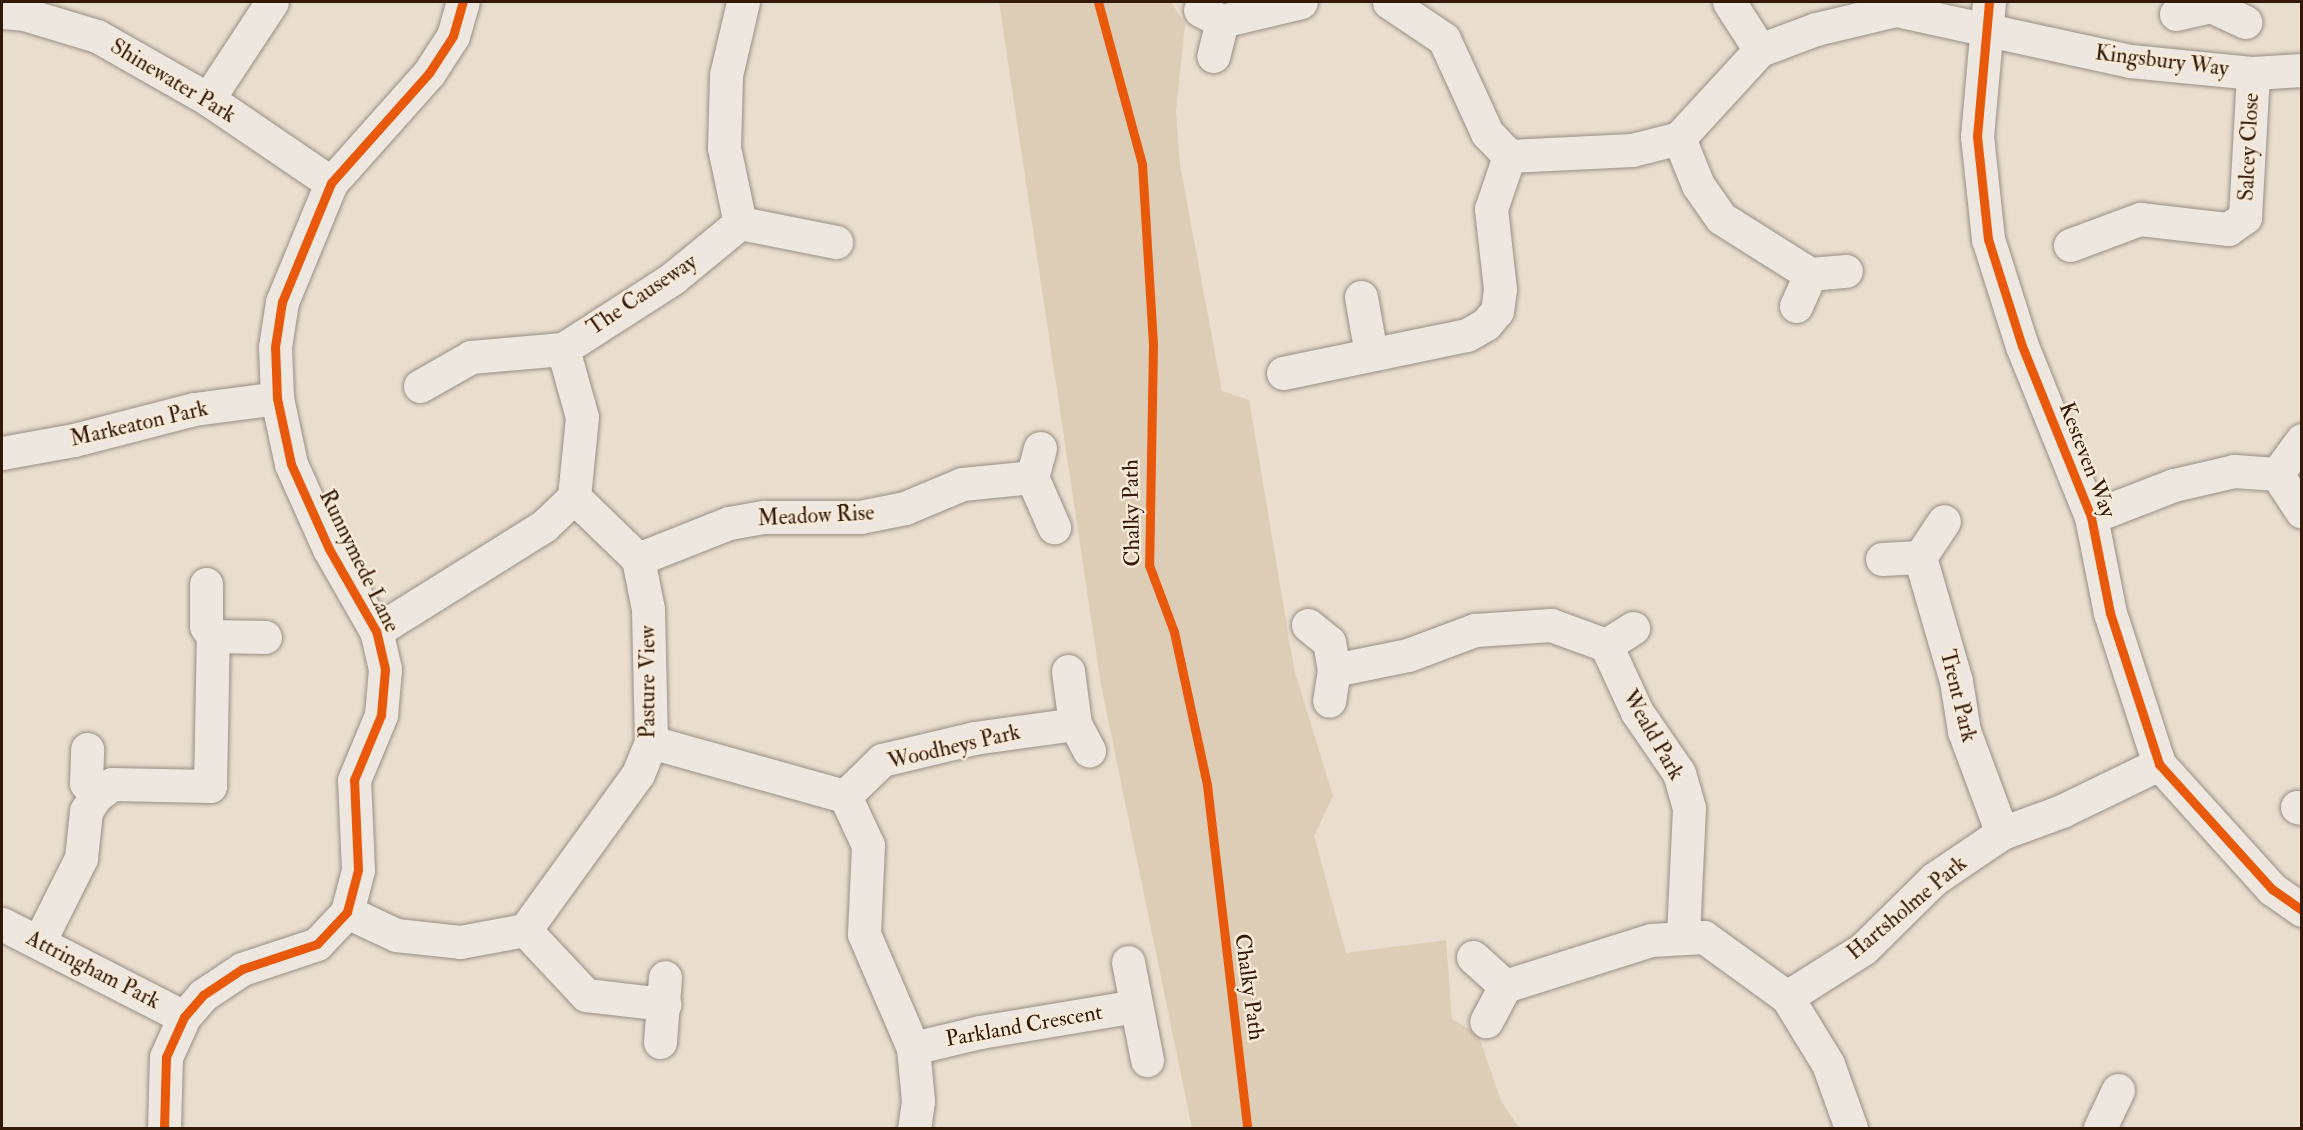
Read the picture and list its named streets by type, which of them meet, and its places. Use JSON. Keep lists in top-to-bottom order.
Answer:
{
  "streets": {
    "street": [
      "Kingsbury Way",
      "Shinewater Park",
      "Salcey Close",
      "The Causeway",
      "Markeaton Park",
      "Kesteven Way",
      "Meadow Rise",
      "Runnymede Lane",
      "Pasture View",
      "Trent Park",
      "Weald Park",
      "Woodheys Park",
      "Hartsholme Park",
      "Attringham Park",
      "Parkland Crescent"
    ],
    "cycle path": ["Chalky Path"]
  },
  "crossings": [
    ["Kingsbury Way", "Salcey Close"],
    ["Kingsbury Way", "Kesteven Way"],
    ["Shinewater Park", "Runnymede Lane"],
    ["Markeaton Park", "Runnymede Lane"],
    ["Kesteven Way", "Hartsholme Park"],
    ["Meadow Rise", "Pasture View"],
    ["Runnymede Lane", "Attringham Park"],
    ["Trent Park", "Hartsholme Park"]
  ]
}
